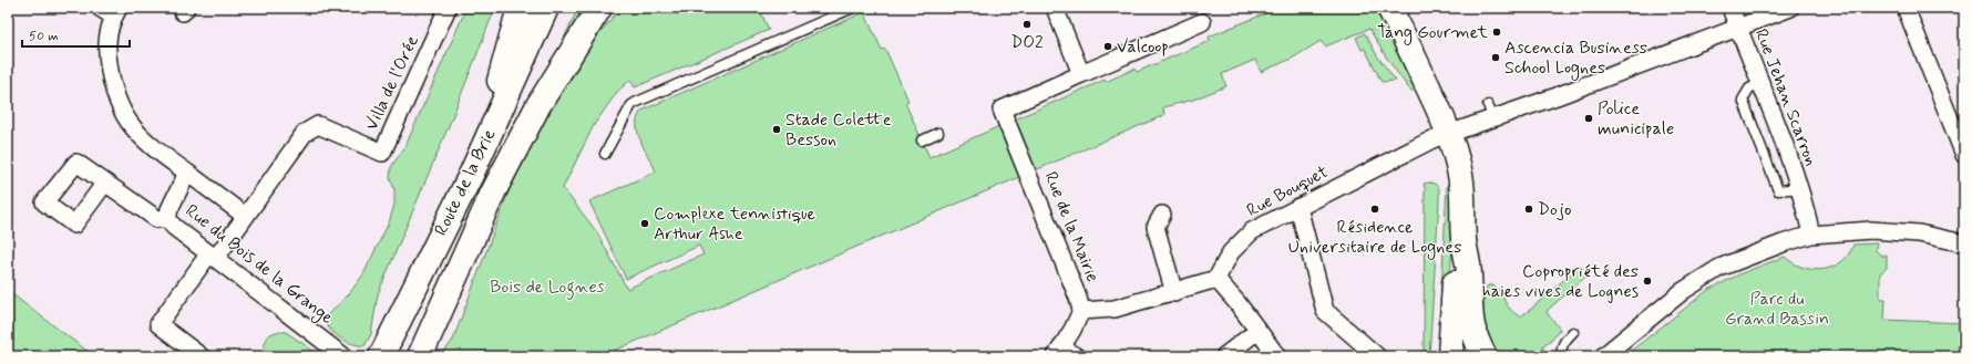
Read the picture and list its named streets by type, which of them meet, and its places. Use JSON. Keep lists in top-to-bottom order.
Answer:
{
  "streets": {
    "main road": ["Route de la Brie"],
    "street": [
      "Villa de l'Orée",
      "Rue Jehan Scarron",
      "Rue Bouquet",
      "Rue de la Mairie",
      "Rue du Bois de la Grange"
    ]
  },
  "crossings": [
    ["Villa de l'Orée", "Rue du Bois de la Grange"],
    ["Rue Jehan Scarron", "Rue Bouquet"]
  ],
  "parks": ["Bois de Lognes", "Parc du Grand Bassin"],
  "places": [
    "DO2",
    "Tang Gourmet",
    "Valcoop",
    "Ascencia Business School Lognes",
    "Police municipale",
    "Stade Colette Besson",
    "Résidence Universitaire de Lognes",
    "Dojo",
    "Complexe tennistique Arthur Ashe",
    "Copropriété des haies vives de Lognes"
  ],
  "scale_bar": "50 m"
}
